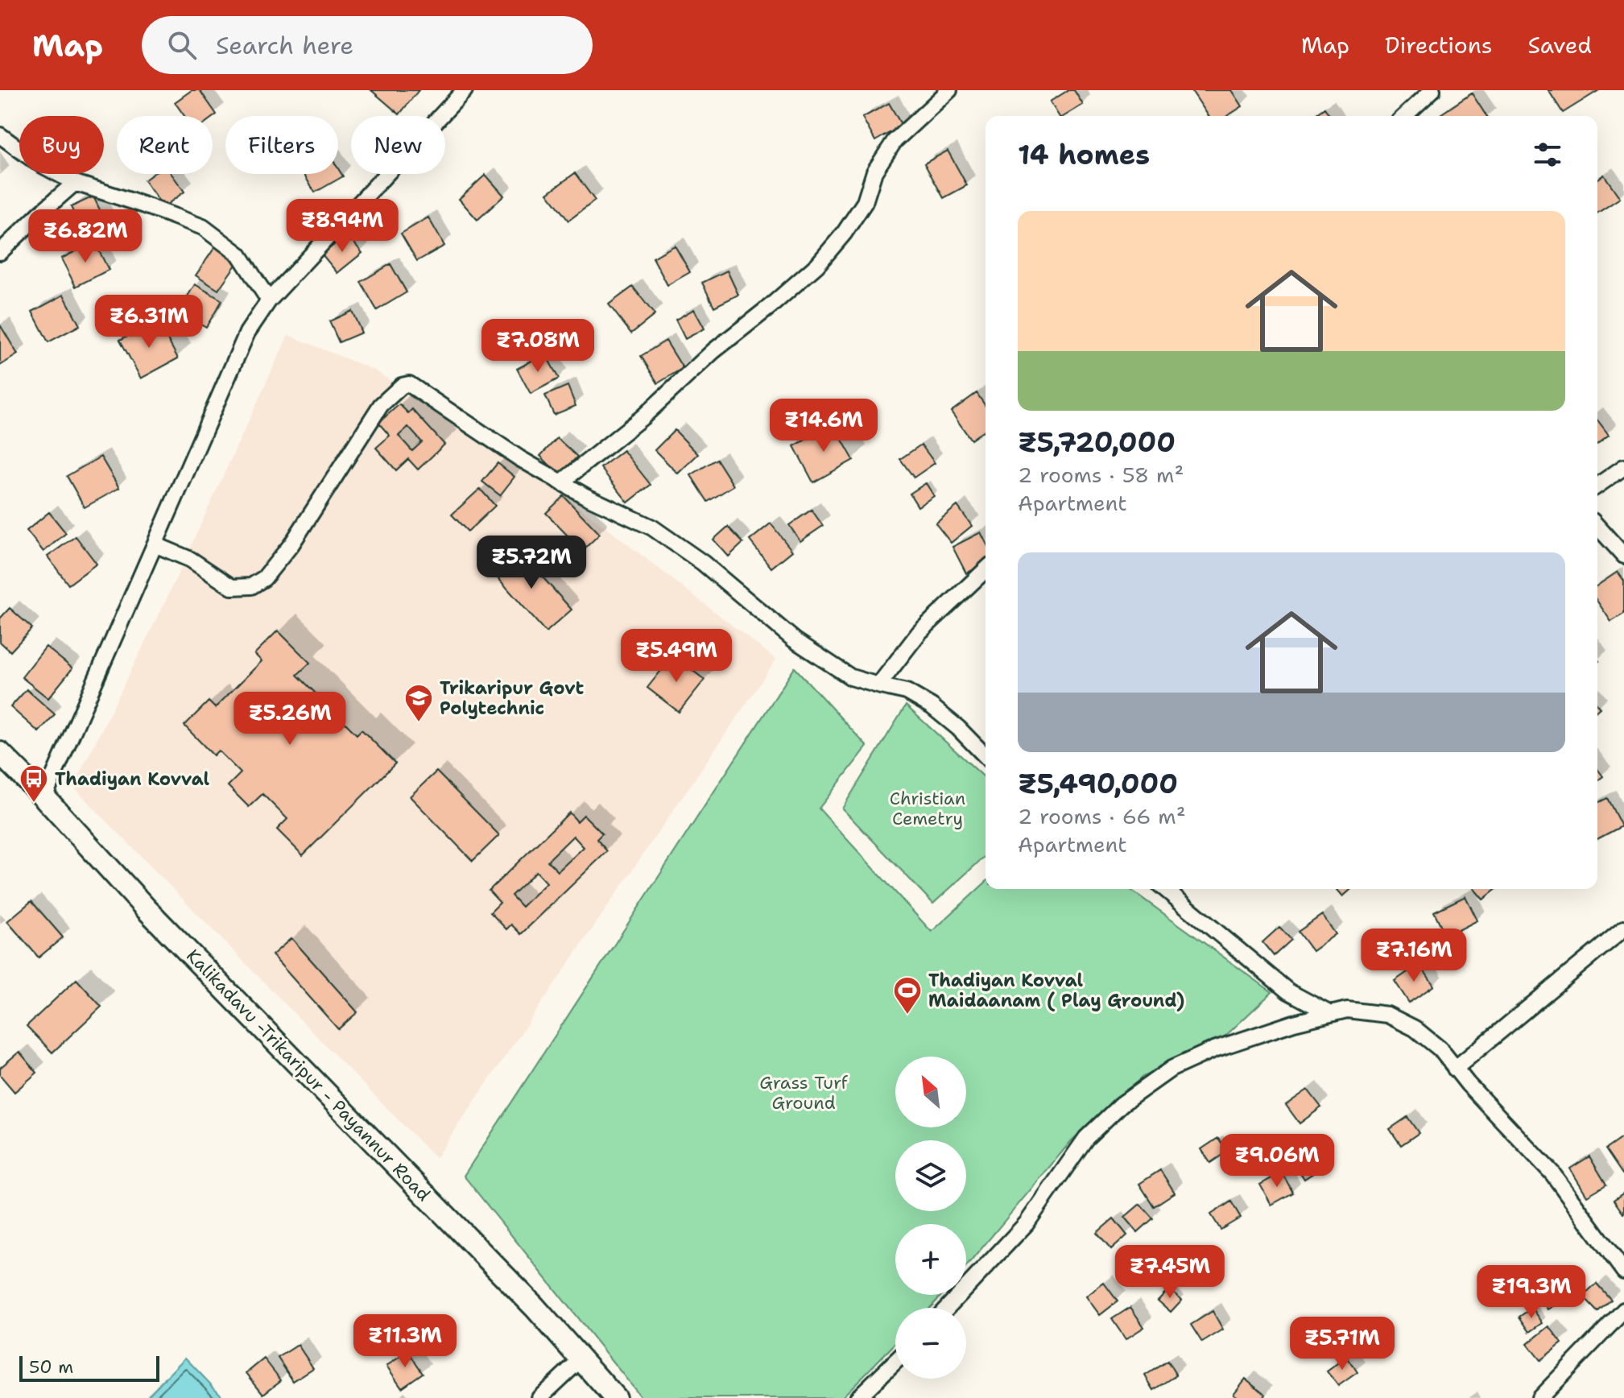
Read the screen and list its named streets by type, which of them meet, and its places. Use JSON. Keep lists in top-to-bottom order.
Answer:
{
  "streets": {
    "main road": ["Kalikadavu -Trikaripur - Payannur Road"]
  },
  "parks": ["Christian Cemetry", "Grass Turf Ground"],
  "places": {
    "school or university": ["Trikaripur Govt Polytechnic"],
    "bus stop": ["Thadiyan Kovval"],
    "sports": ["Thadiyan Kovval Maidaanam ( Play Ground)"]
  },
  "scale_bar": "50 m",
  "north": "top left",
  "page": {
    "header": "Map",
    "search": "Search here",
    "nav": ["Map", "Directions", "Saved"],
    "chip": [
      "Buy",
      "Rent",
      "Filters",
      "New"
    ],
    "heading": "14 homes",
    "list": [
      {
        "name": "₹5,720,000",
        "note": "2 rooms · 58 m² · Apartment"
      },
      {
        "name": "₹5,490,000",
        "note": "2 rooms · 66 m² · Apartment"
      }
    ],
    "price": [
      "₹8.94M",
      "₹6.82M",
      "₹6.31M",
      "₹7.08M",
      "₹14.6M",
      "₹5.72M",
      "₹5.49M",
      "₹5.26M",
      "₹7.16M",
      "₹9.06M",
      "₹7.45M",
      "₹19.3M",
      "₹11.3M",
      "₹5.71M"
    ],
    "map_buttons": ["+", "−"],
    "scale": "50 m"
  }
}
